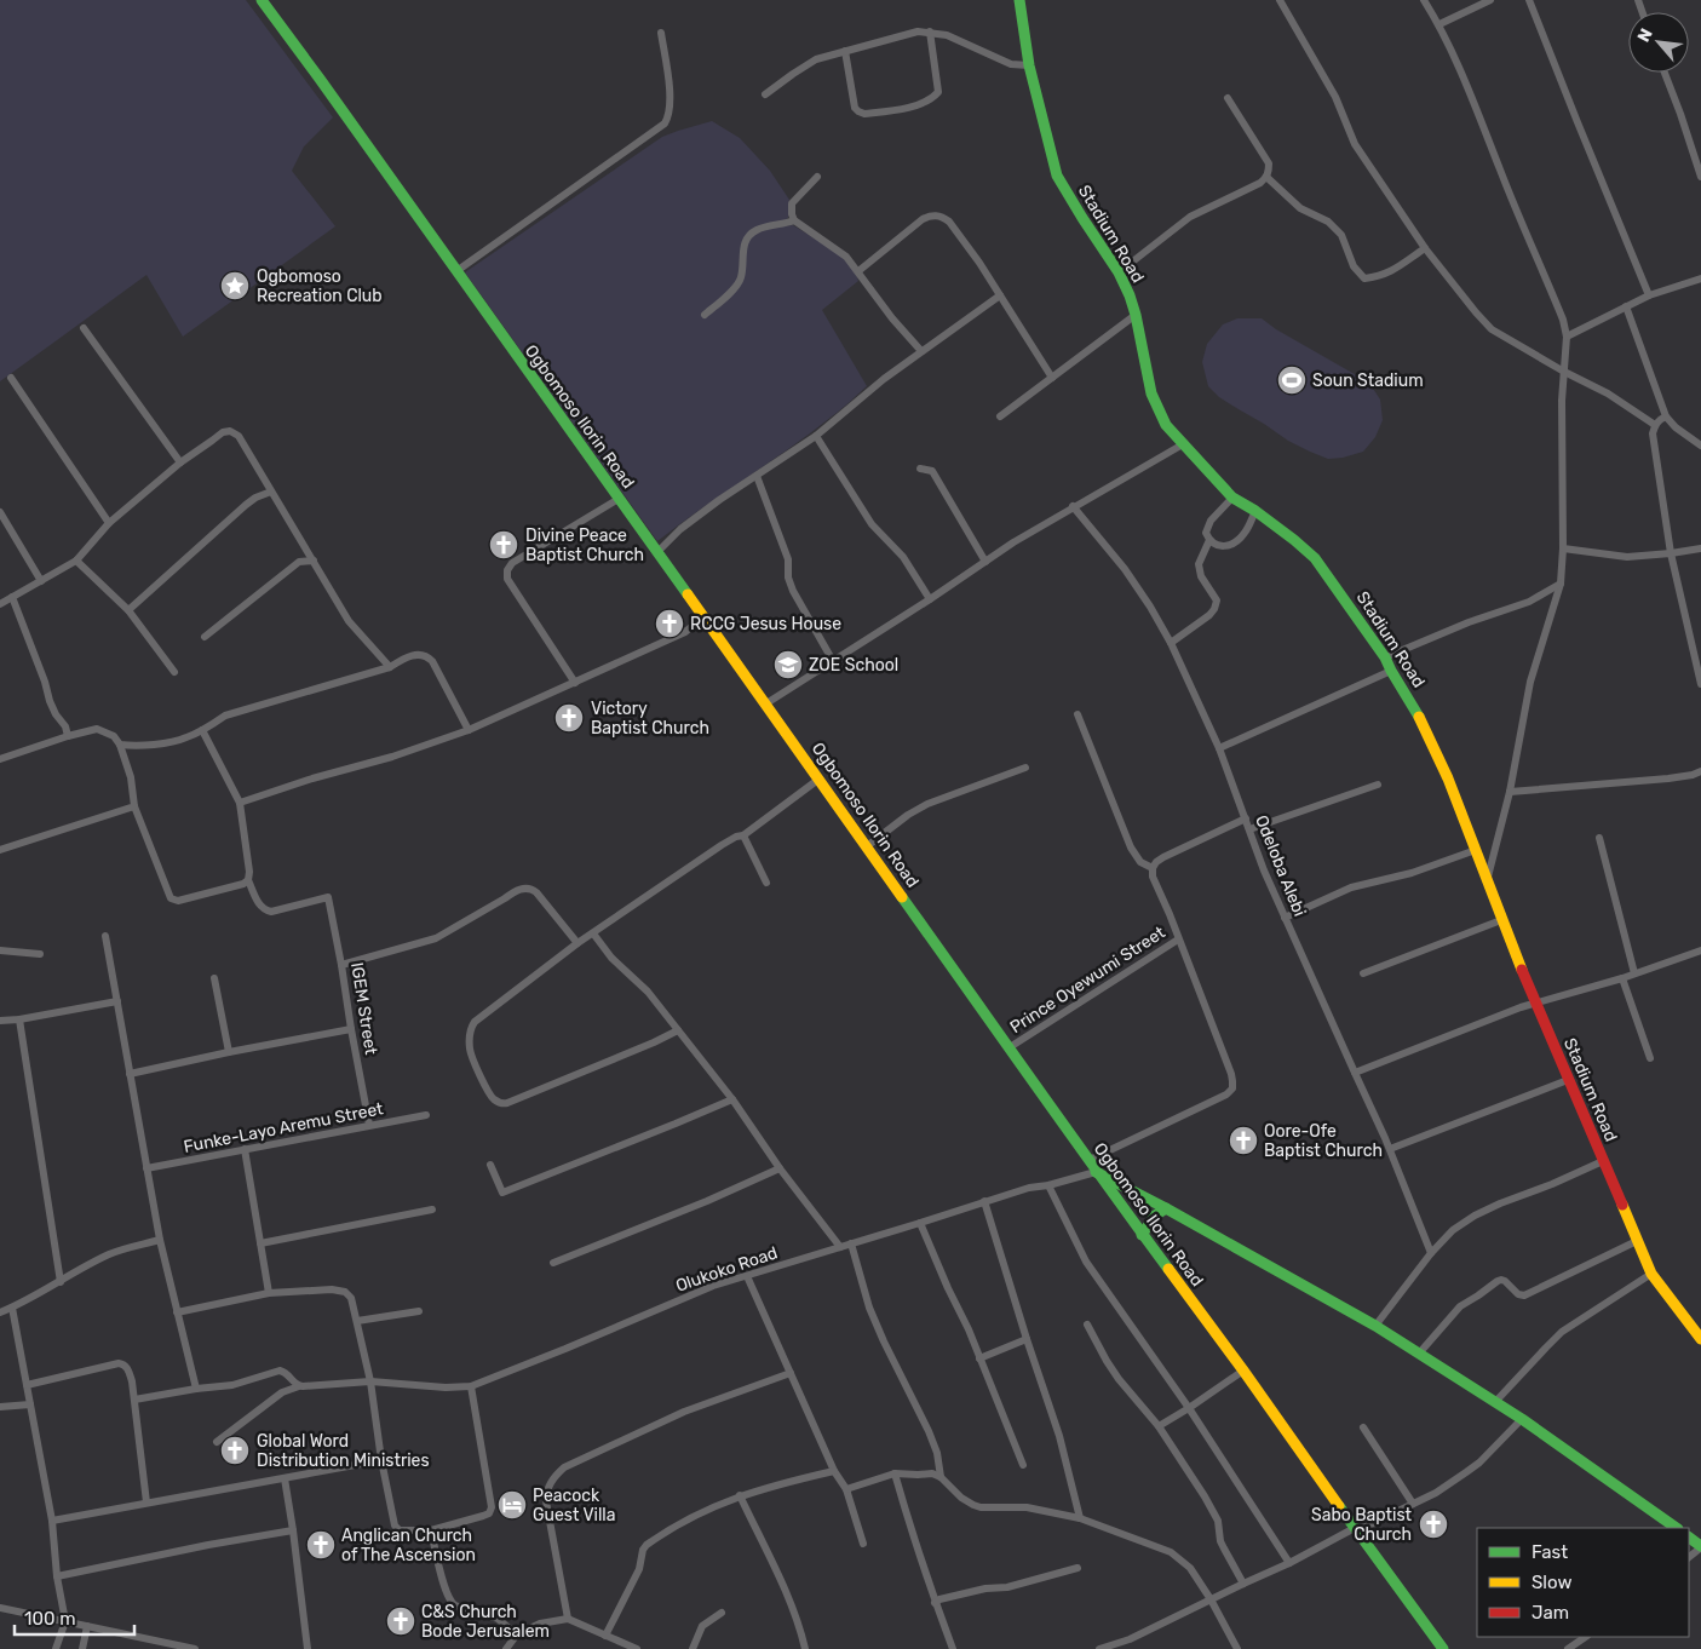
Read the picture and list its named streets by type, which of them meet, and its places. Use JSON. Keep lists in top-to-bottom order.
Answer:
{
  "streets": {
    "main road": ["Stadium Road", "Ogbomoso Ilorin Road"],
    "street": [
      "Odeloba Alebi",
      "Prince Oyewumi Street",
      "IGEM Street",
      "Funke-Layo Aremu Street",
      "Olukoko Road"
    ]
  },
  "crossings": [
    ["Ogbomoso Ilorin Road", "Prince Oyewumi Street"],
    ["Ogbomoso Ilorin Road", "Olukoko Road"],
    ["IGEM Street", "Funke-Layo Aremu Street"]
  ],
  "places": {
    "place": ["Ogbomoso Recreation Club"],
    "sports": ["Soun Stadium"],
    "church": [
      "Divine Peace Baptist Church",
      "RCCG Jesus House",
      "Victory Baptist Church",
      "Oore-Ofe Baptist Church",
      "Global Word Distribution Ministries",
      "Sabo Baptist Church",
      "Anglican Church of The Ascension",
      "C&S Church Bode Jerusalem"
    ],
    "school or university": ["ZOE School"],
    "hotel": ["Peacock Guest Villa"]
  },
  "legend": ["Fast", "Slow", "Jam"],
  "scale_bar": "100 m",
  "north": "top left"
}
